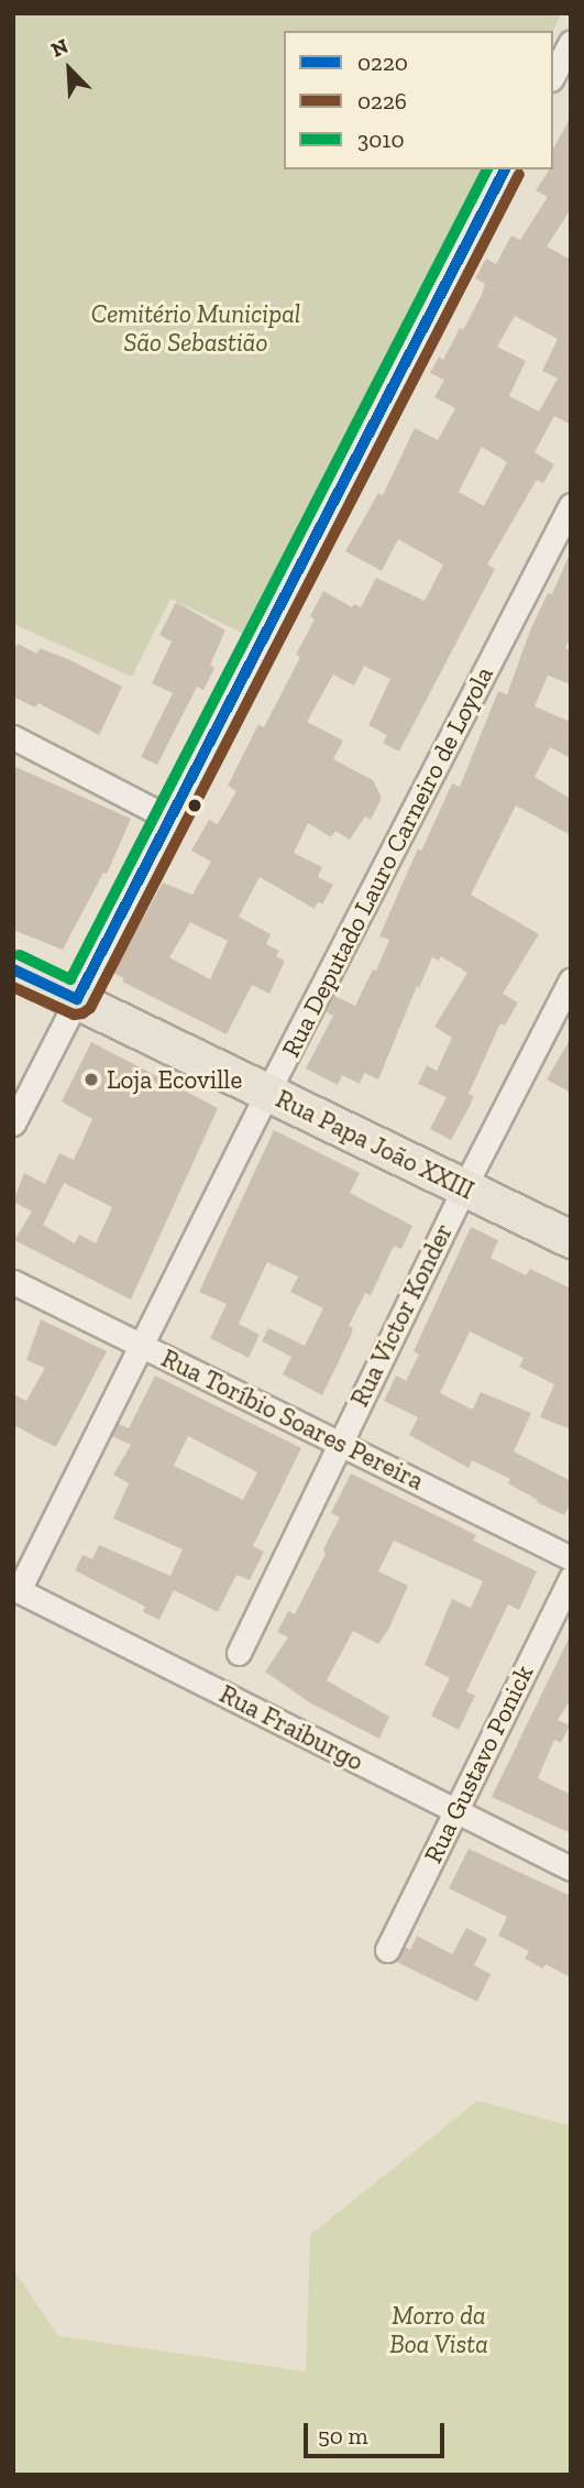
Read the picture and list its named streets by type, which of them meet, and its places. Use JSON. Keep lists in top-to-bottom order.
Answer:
{
  "streets": {
    "main road": ["Rua Papa João XXIII"],
    "street": [
      "Rua Deputado Lauro Carneiro de Loyola",
      "Rua Victor Konder",
      "Rua Toríbio Soares Pereira",
      "Rua Fraiburgo",
      "Rua Gustavo Ponick"
    ]
  },
  "crossings": [
    ["Rua Deputado Lauro Carneiro de Loyola", "Rua Papa João XXIII"],
    ["Rua Deputado Lauro Carneiro de Loyola", "Rua Toríbio Soares Pereira"],
    ["Rua Deputado Lauro Carneiro de Loyola", "Rua Fraiburgo"],
    ["Rua Papa João XXIII", "Rua Victor Konder"],
    ["Rua Victor Konder", "Rua Toríbio Soares Pereira"],
    ["Rua Fraiburgo", "Rua Gustavo Ponick"]
  ],
  "parks": ["Cemitério Municipal São Sebastião", "Morro da Boa Vista"],
  "places": ["Loja Ecoville"],
  "lines": ["transit line 0220", "transit line 3010", "transit line 0226"],
  "legend": ["0220", "0226", "3010"],
  "scale_bar": "50 m",
  "north": "top left"
}
